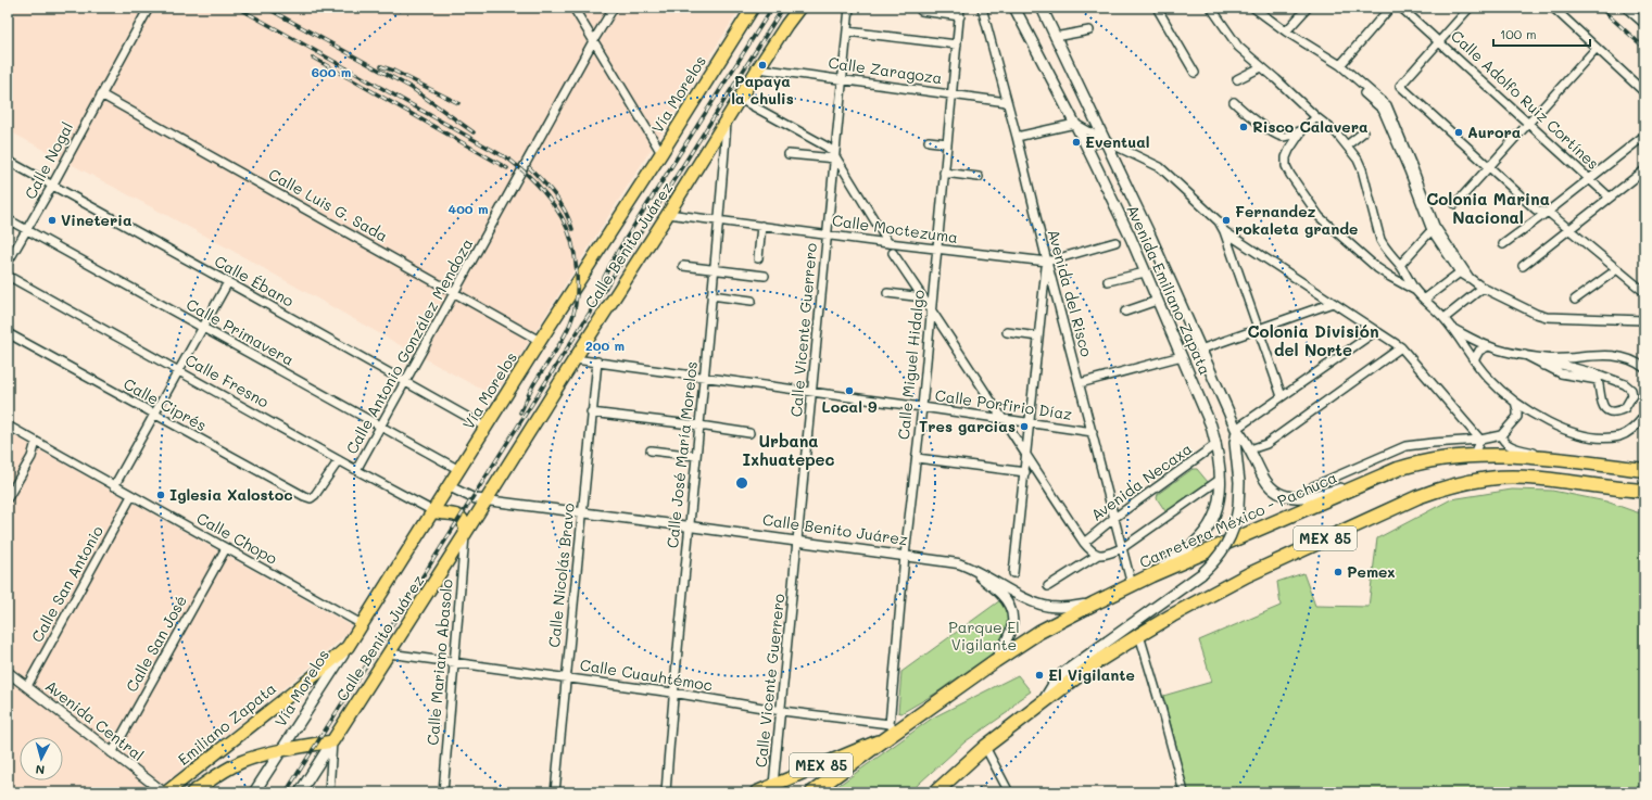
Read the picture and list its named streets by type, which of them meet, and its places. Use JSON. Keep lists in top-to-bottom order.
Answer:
{
  "streets": {
    "highway": ["Carretera México - Pachuca", "MEX 85"],
    "main road": [
      "Vía Morelos",
      "Calle Benito Juárez",
      "Avenida Emiliano Zapata",
      "Emiliano Zapata"
    ],
    "street": [
      "Calle Zaragoza",
      "Calle Adolfo Ruiz Cortínes",
      "Calle Nogal",
      "Calle Luis G. Sada",
      "Calle Moctezuma",
      "Calle Ébano",
      "Avenida del Risco",
      "Calle Vicente Guerrero",
      "Calle Primavera",
      "Calle Antonio González Mendoza",
      "Calle Miguel Hidalgo",
      "Calle Fresno",
      "Calle Ciprés",
      "Calle Porfirio Díaz",
      "Calle José María Morelos",
      "Avenida Necaxa",
      "Calle Chopo",
      "Calle Nicolás Bravo",
      "Calle San Antonio",
      "Calle San José",
      "Calle Mariano Abasolo",
      "Calle Cuauhtémoc",
      "Avenida Central"
    ]
  },
  "crossings": [
    ["Calle Zaragoza", "Calle Benito Juárez"],
    ["Calle Zaragoza", "Avenida del Risco"],
    ["Calle Zaragoza", "Calle Vicente Guerrero"],
    ["Calle Zaragoza", "Calle Miguel Hidalgo"],
    ["Vía Morelos", "Calle Luis G. Sada"],
    ["Vía Morelos", "Calle Benito Juárez"],
    ["Vía Morelos", "Calle Ébano"],
    ["Vía Morelos", "Calle Primavera"],
    ["Vía Morelos", "Calle Fresno"],
    ["Vía Morelos", "Calle Chopo"],
    ["Vía Morelos", "Emiliano Zapata"],
    ["Calle Nogal", "Calle Luis G. Sada"],
    ["Calle Nogal", "Calle Ébano"],
    ["Calle Nogal", "Calle Primavera"],
    ["Calle Luis G. Sada", "Calle Antonio González Mendoza"],
    ["Calle Moctezuma", "Calle Benito Juárez"],
    ["Calle Moctezuma", "Avenida del Risco"],
    ["Calle Moctezuma", "Calle Vicente Guerrero"],
    ["Calle Moctezuma", "Calle Miguel Hidalgo"],
    ["Calle Moctezuma", "Calle José María Morelos"],
    ["Calle Benito Juárez", "Calle Vicente Guerrero"],
    ["Calle Benito Juárez", "Calle Miguel Hidalgo"],
    ["Calle Benito Juárez", "Calle Porfirio Díaz"],
    ["Calle Benito Juárez", "Calle José María Morelos"],
    ["Calle Benito Juárez", "Carretera México - Pachuca"],
    ["Calle Benito Juárez", "Calle Nicolás Bravo"],
    ["Calle Benito Juárez", "Calle Mariano Abasolo"],
    ["Calle Benito Juárez", "Calle Cuauhtémoc"],
    ["Calle Benito Juárez", "Emiliano Zapata"],
    ["Calle Ébano", "Calle Antonio González Mendoza"],
    ["Avenida Emiliano Zapata", "Avenida Necaxa"],
    ["Avenida Emiliano Zapata", "Carretera México - Pachuca"],
    ["Avenida del Risco", "Calle Porfirio Díaz"],
    ["Avenida del Risco", "Avenida Necaxa"],
    ["Avenida del Risco", "Carretera México - Pachuca"],
    ["Calle Vicente Guerrero", "Calle Porfirio Díaz"],
    ["Calle Vicente Guerrero", "MEX 85"],
    ["Calle Vicente Guerrero", "Calle Cuauhtémoc"],
    ["Calle Primavera", "Calle Antonio González Mendoza"],
    ["Calle Antonio González Mendoza", "Calle Fresno"],
    ["Calle Miguel Hidalgo", "Calle Porfirio Díaz"],
    ["Calle Miguel Hidalgo", "Carretera México - Pachuca"],
    ["Calle Miguel Hidalgo", "MEX 85"],
    ["Calle Miguel Hidalgo", "Calle Cuauhtémoc"],
    ["Calle Fresno", "Calle Ciprés"],
    ["Calle Porfirio Díaz", "Calle José María Morelos"],
    ["Calle Porfirio Díaz", "Calle Nicolás Bravo"],
    ["Calle José María Morelos", "Calle Cuauhtémoc"],
    ["Carretera México - Pachuca", "MEX 85"],
    ["Carretera México - Pachuca", "Calle Cuauhtémoc"],
    ["Calle Chopo", "Calle San Antonio"],
    ["Calle Chopo", "Calle San José"],
    ["MEX 85", "Calle Cuauhtémoc"],
    ["Calle Nicolás Bravo", "Calle Cuauhtémoc"],
    ["Calle San Antonio", "Avenida Central"],
    ["Calle San José", "Avenida Central"],
    ["Calle Mariano Abasolo", "Calle Cuauhtémoc"],
    ["Avenida Central", "Emiliano Zapata"]
  ],
  "districts": ["Colonia Marina Nacional", "Colonia División del Norte", "Urbana Ixhuatepec"],
  "parks": ["Parque El Vigilante"],
  "places": [
    "Papaya la chulis",
    "Risco Calavera",
    "Aurora",
    "Eventual",
    "Vineteria",
    "Fernandez rokaleta grande",
    "Local 9",
    "Tres garcias",
    "Iglesia Xalostoc",
    "Pemex",
    "El Vigilante"
  ],
  "scale_bar": "100 m",
  "north": "bottom",
  "rings": ["600 m", "400 m", "200 m"]
}
